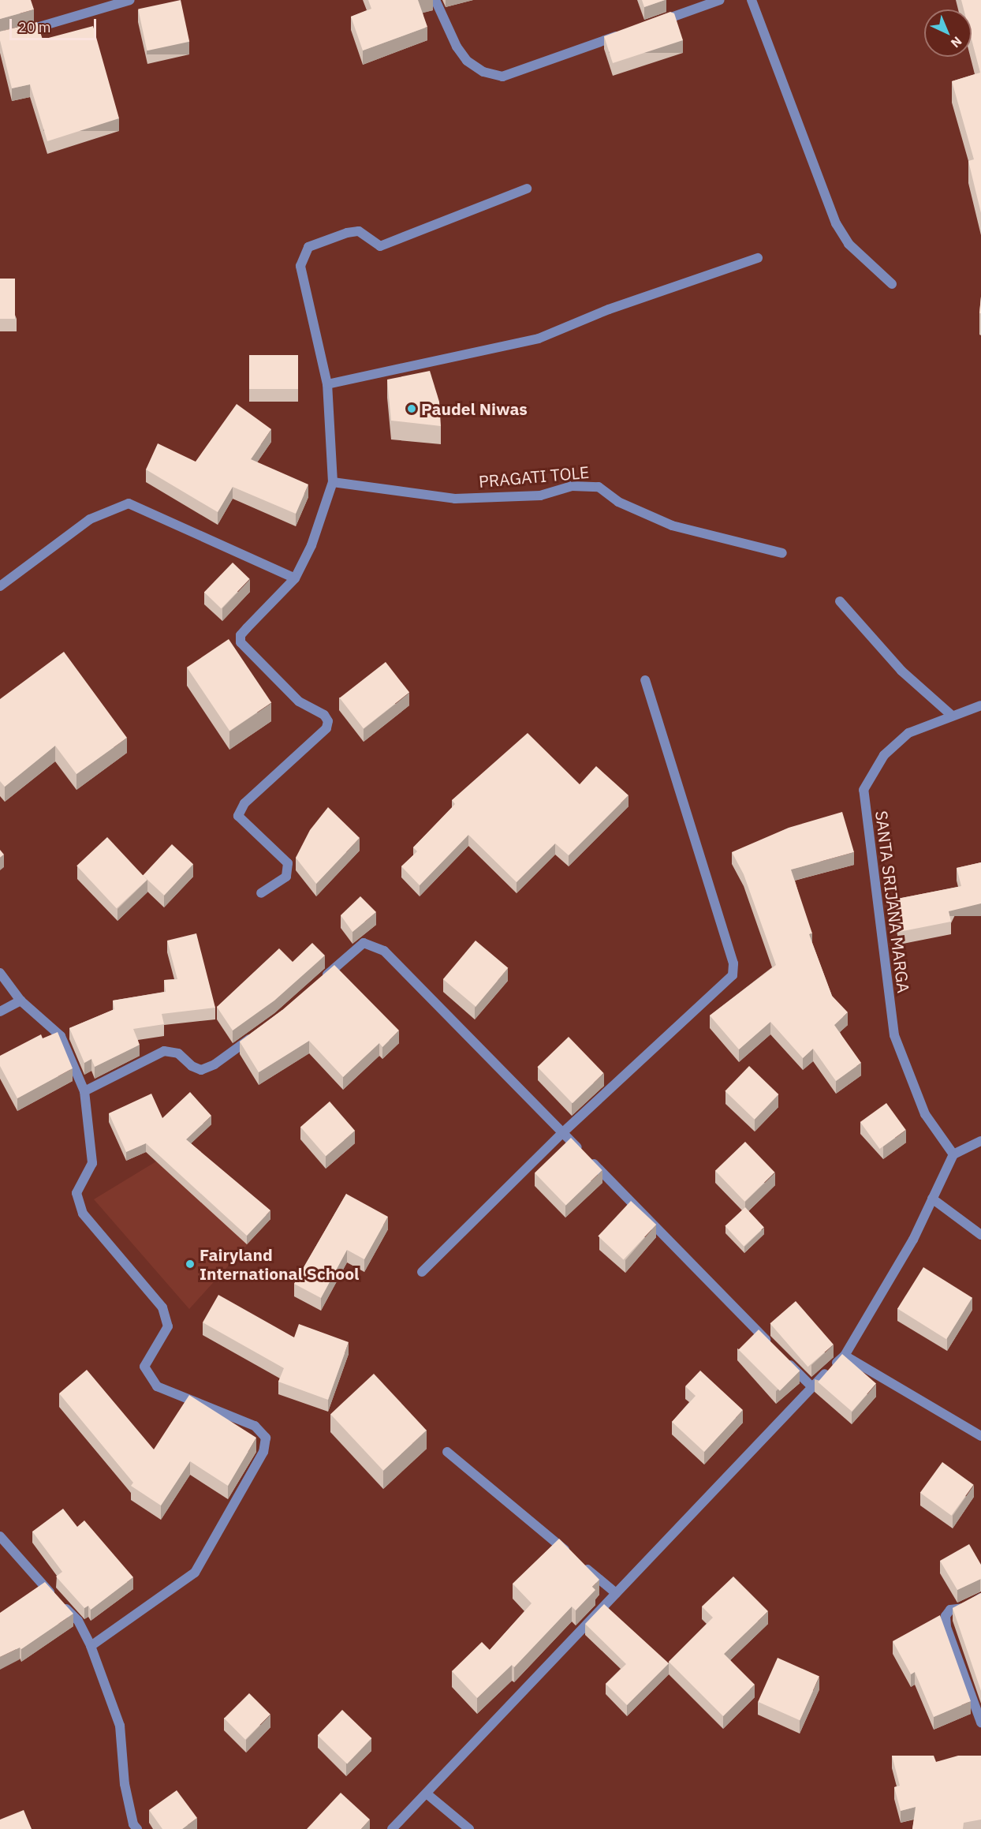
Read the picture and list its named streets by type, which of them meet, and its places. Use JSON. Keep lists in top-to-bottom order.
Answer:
{
  "streets": {
    "street": ["PRAGATI TOLE", "SANTA SRIJANA MARGA"]
  },
  "places": ["Paudel Niwas", "Fairyland International School"],
  "scale_bar": "20 m",
  "north": "bottom right"
}
